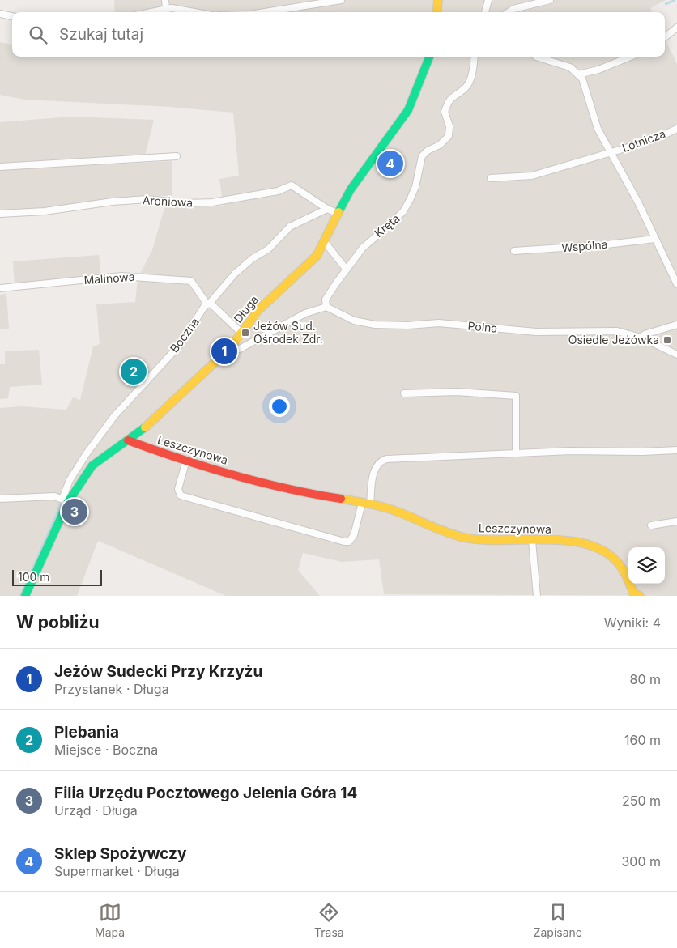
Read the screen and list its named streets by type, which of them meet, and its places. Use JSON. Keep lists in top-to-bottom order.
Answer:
{
  "streets": {
    "street": [
      "Lotnicza",
      "Aroniowa",
      "Kręta",
      "Wspólna",
      "Malinowa",
      "Długa",
      "Polna",
      "Boczna",
      "Leszczynowa"
    ]
  },
  "crossings": [
    ["Aroniowa", "Boczna"],
    ["Kręta", "Polna"],
    ["Malinowa", "Długa"],
    ["Malinowa", "Boczna"],
    ["Długa", "Boczna"],
    ["Długa", "Leszczynowa"]
  ],
  "places": {
    "transit": ["Jeżów Sud. Ośrodek Zdr.", "Osiedle Jeżówka"]
  },
  "scale_bar": "100 m",
  "page": {
    "search": "Szukaj tutaj",
    "pins": [
      "4",
      "1",
      "2",
      "3"
    ],
    "scale": "100 m",
    "heading": ["W pobliżu", "Wyniki: 4"],
    "list": [
      {
        "mark": "1",
        "name": "Jeżów Sudecki Przy Krzyżu",
        "note": "Przystanek · Długa",
        "value": "80 m"
      },
      {
        "mark": "2",
        "name": "Plebania",
        "note": "Miejsce · Boczna",
        "value": "160 m"
      },
      {
        "mark": "3",
        "name": "Filia Urzędu Pocztowego Jelenia Góra 14",
        "note": "Urząd · Długa",
        "value": "250 m"
      },
      {
        "mark": "4",
        "name": "Sklep Spożywczy",
        "note": "Supermarket · Długa",
        "value": "300 m"
      }
    ],
    "nav": ["Mapa", "Trasa", "Zapisane"]
  }
}
